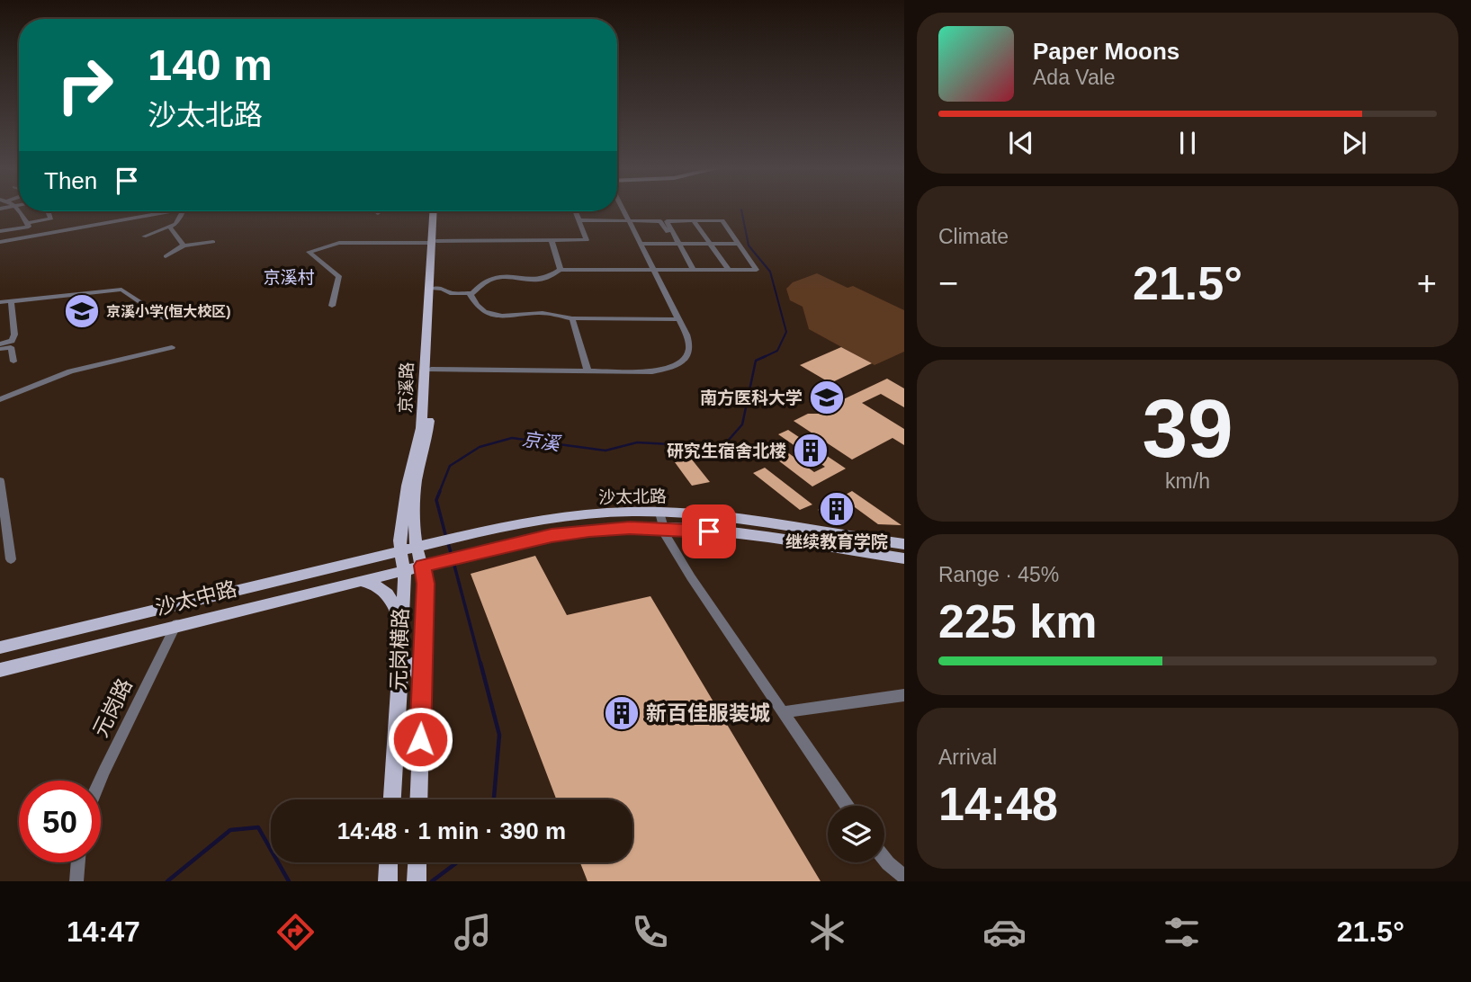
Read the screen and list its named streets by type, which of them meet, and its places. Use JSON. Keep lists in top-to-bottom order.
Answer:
{
  "streets": {
    "main road": [
      "京溪路",
      "沙太北路",
      "沙太中路",
      "元岗横路"
    ],
    "street": ["元岗路"]
  },
  "crossings": [
    ["京溪路", "沙太北路"],
    ["京溪路", "沙太中路"],
    ["京溪路", "元岗横路"],
    ["沙太北路", "沙太中路"],
    ["沙太北路", "元岗横路"],
    ["沙太中路", "元岗横路"],
    ["沙太中路", "元岗路"]
  ],
  "districts": ["京溪村"],
  "water": ["京溪"],
  "places": {
    "school or university": ["京溪小学(恒大校区)", "南方医科大学"],
    "building": ["研究生宿舍北楼", "继续教育学院", "新百佳服装城"]
  },
  "page": {
    "turn": ["140 m", "沙太北路"],
    "song": ["Paper Moons", "Ada Vale"],
    "then": "Then",
    "tile": [
      "Climate",
      ["39", "km/h"],
      ["Range · 45%", "225 km"],
      ["Arrival", "14:48"]
    ],
    "heat": ["−", "21.5°", "+"],
    "limit": "50",
    "trip": "14:48 · 1 min · 390 m",
    "tabs": ["14:47", "21.5°"]
  }
}
